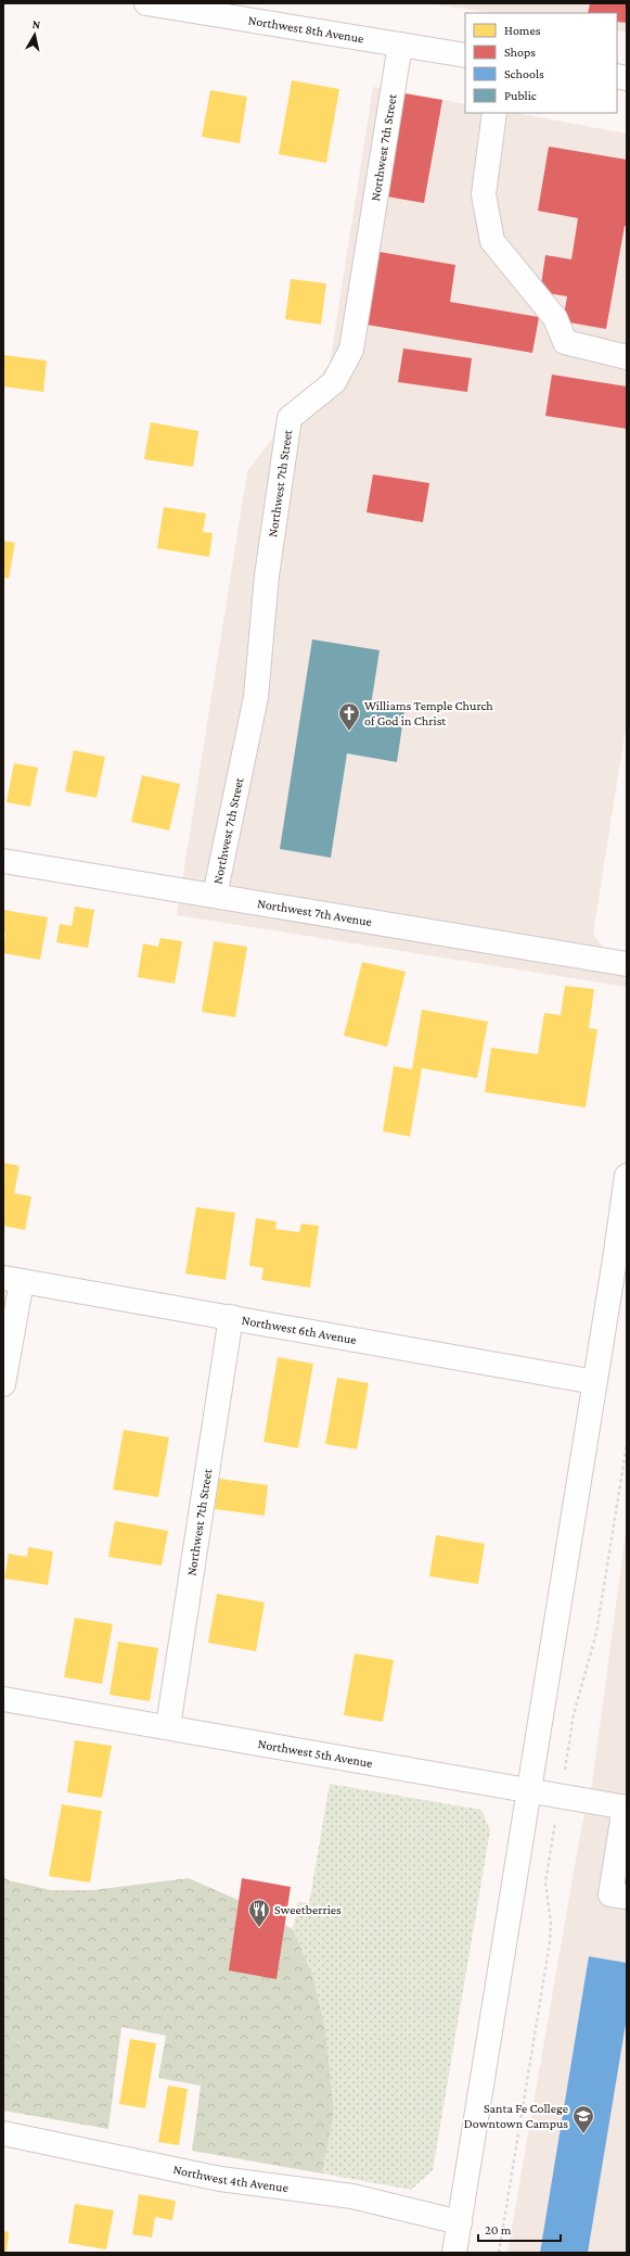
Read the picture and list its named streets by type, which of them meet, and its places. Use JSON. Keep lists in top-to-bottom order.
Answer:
{
  "streets": {
    "street": [
      "Northwest 8th Avenue",
      "Northwest 7th Street",
      "Northwest 7th Avenue",
      "Northwest 6th Avenue",
      "Northwest 5th Avenue",
      "Northwest 4th Avenue"
    ]
  },
  "crossings": [
    ["Northwest 8th Avenue", "Northwest 7th Street"],
    ["Northwest 7th Street", "Northwest 7th Avenue"],
    ["Northwest 7th Street", "Northwest 6th Avenue"],
    ["Northwest 7th Street", "Northwest 5th Avenue"]
  ],
  "places": {
    "church": ["Williams Temple Church of God in Christ"],
    "restaurant": ["Sweetberries"],
    "school or university": ["Santa Fe College Downtown Campus"]
  },
  "legend": [
    "Homes",
    "Shops",
    "Schools",
    "Public"
  ],
  "scale_bar": "20 m",
  "north": "top"
}
